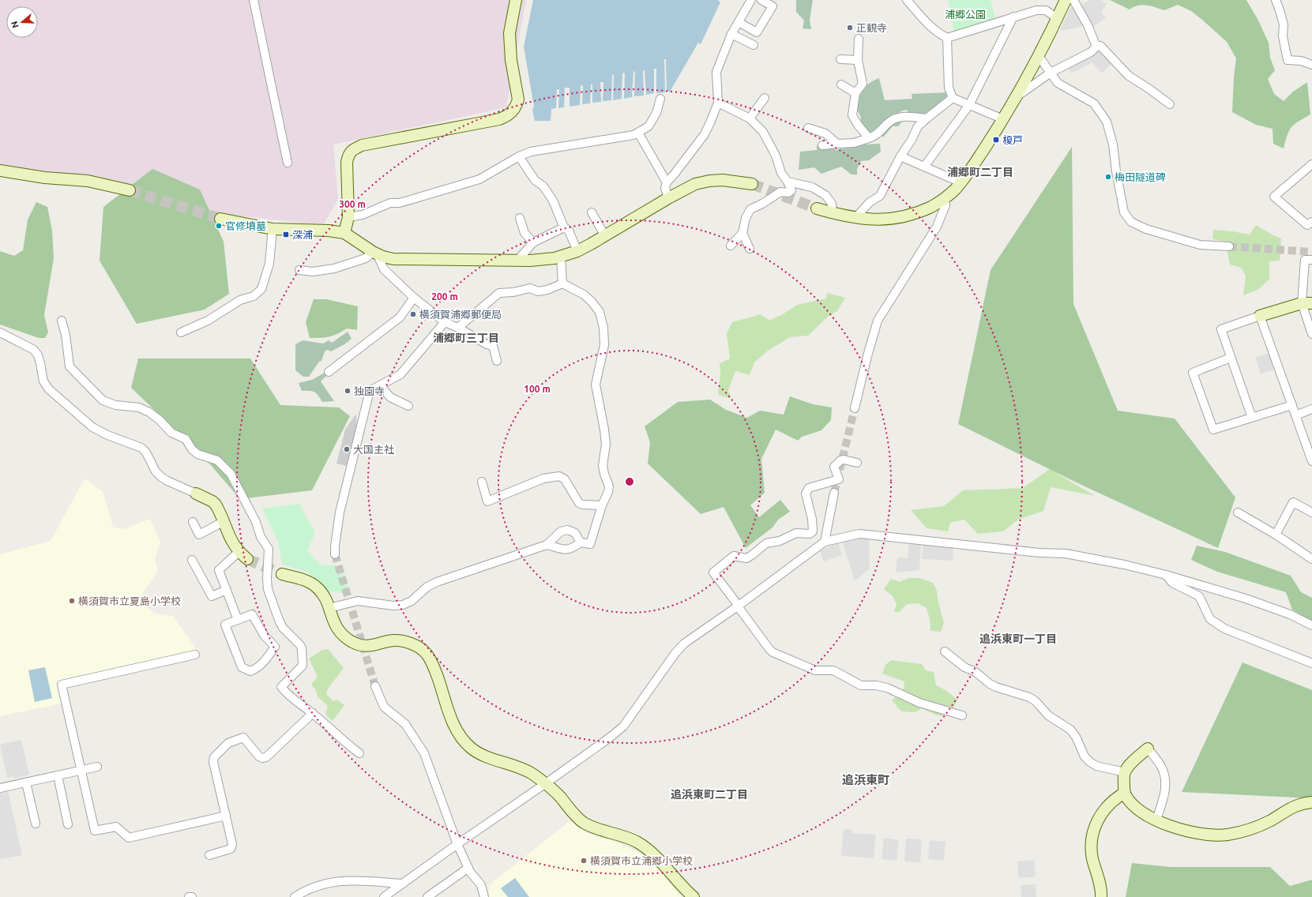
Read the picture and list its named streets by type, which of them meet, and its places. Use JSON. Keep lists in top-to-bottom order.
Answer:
{
  "districts": [
    "浦郷町二丁目",
    "浦郷町三丁目",
    "追浜東町一丁目",
    "追浜東町",
    "追浜東町二丁目"
  ],
  "parks": ["浦郷公園"],
  "places": {
    "other": [
      "正観寺",
      "梅田隧道碑",
      "官修墳墓",
      "横須賀浦郷郵便局",
      "独園寺",
      "大国主社",
      "横須賀市立夏島小学校",
      "横須賀市立浦郷小学校"
    ],
    "transit": ["榎戸", "深浦"]
  },
  "north": "left",
  "rings": ["300 m", "200 m", "100 m"]
}
